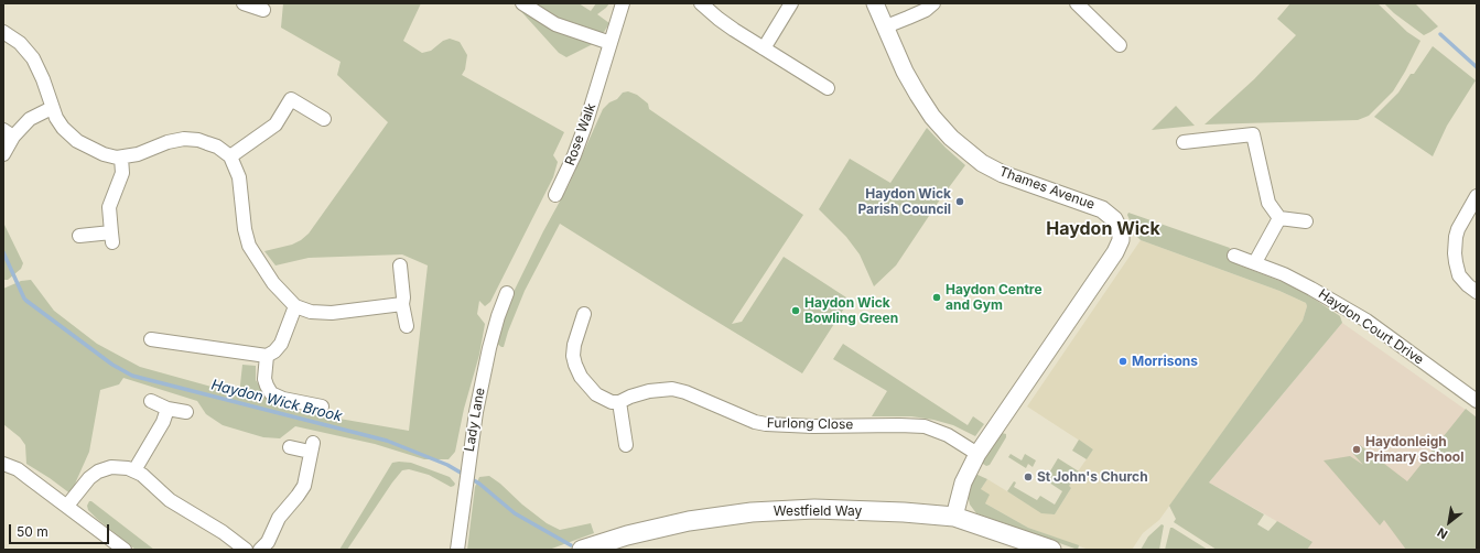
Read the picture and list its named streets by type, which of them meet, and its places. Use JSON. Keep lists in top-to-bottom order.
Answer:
{
  "streets": {
    "main road": ["Westfield Way"],
    "street": [
      "Rose Walk",
      "Thames Avenue",
      "Haydon Court Drive",
      "Lady Lane",
      "Furlong Close"
    ]
  },
  "crossings": [
    ["Thames Avenue", "Furlong Close"],
    ["Thames Avenue", "Westfield Way"]
  ],
  "districts": ["Haydon Wick"],
  "water": ["Haydon Wick Brook"],
  "places": [
    "Haydon Wick Parish Council",
    "Haydon Centre and Gym",
    "Haydon Wick Bowling Green",
    "Morrisons",
    "Haydonleigh Primary School",
    "St John's Church"
  ],
  "scale_bar": "50 m",
  "north": "bottom left"
}
